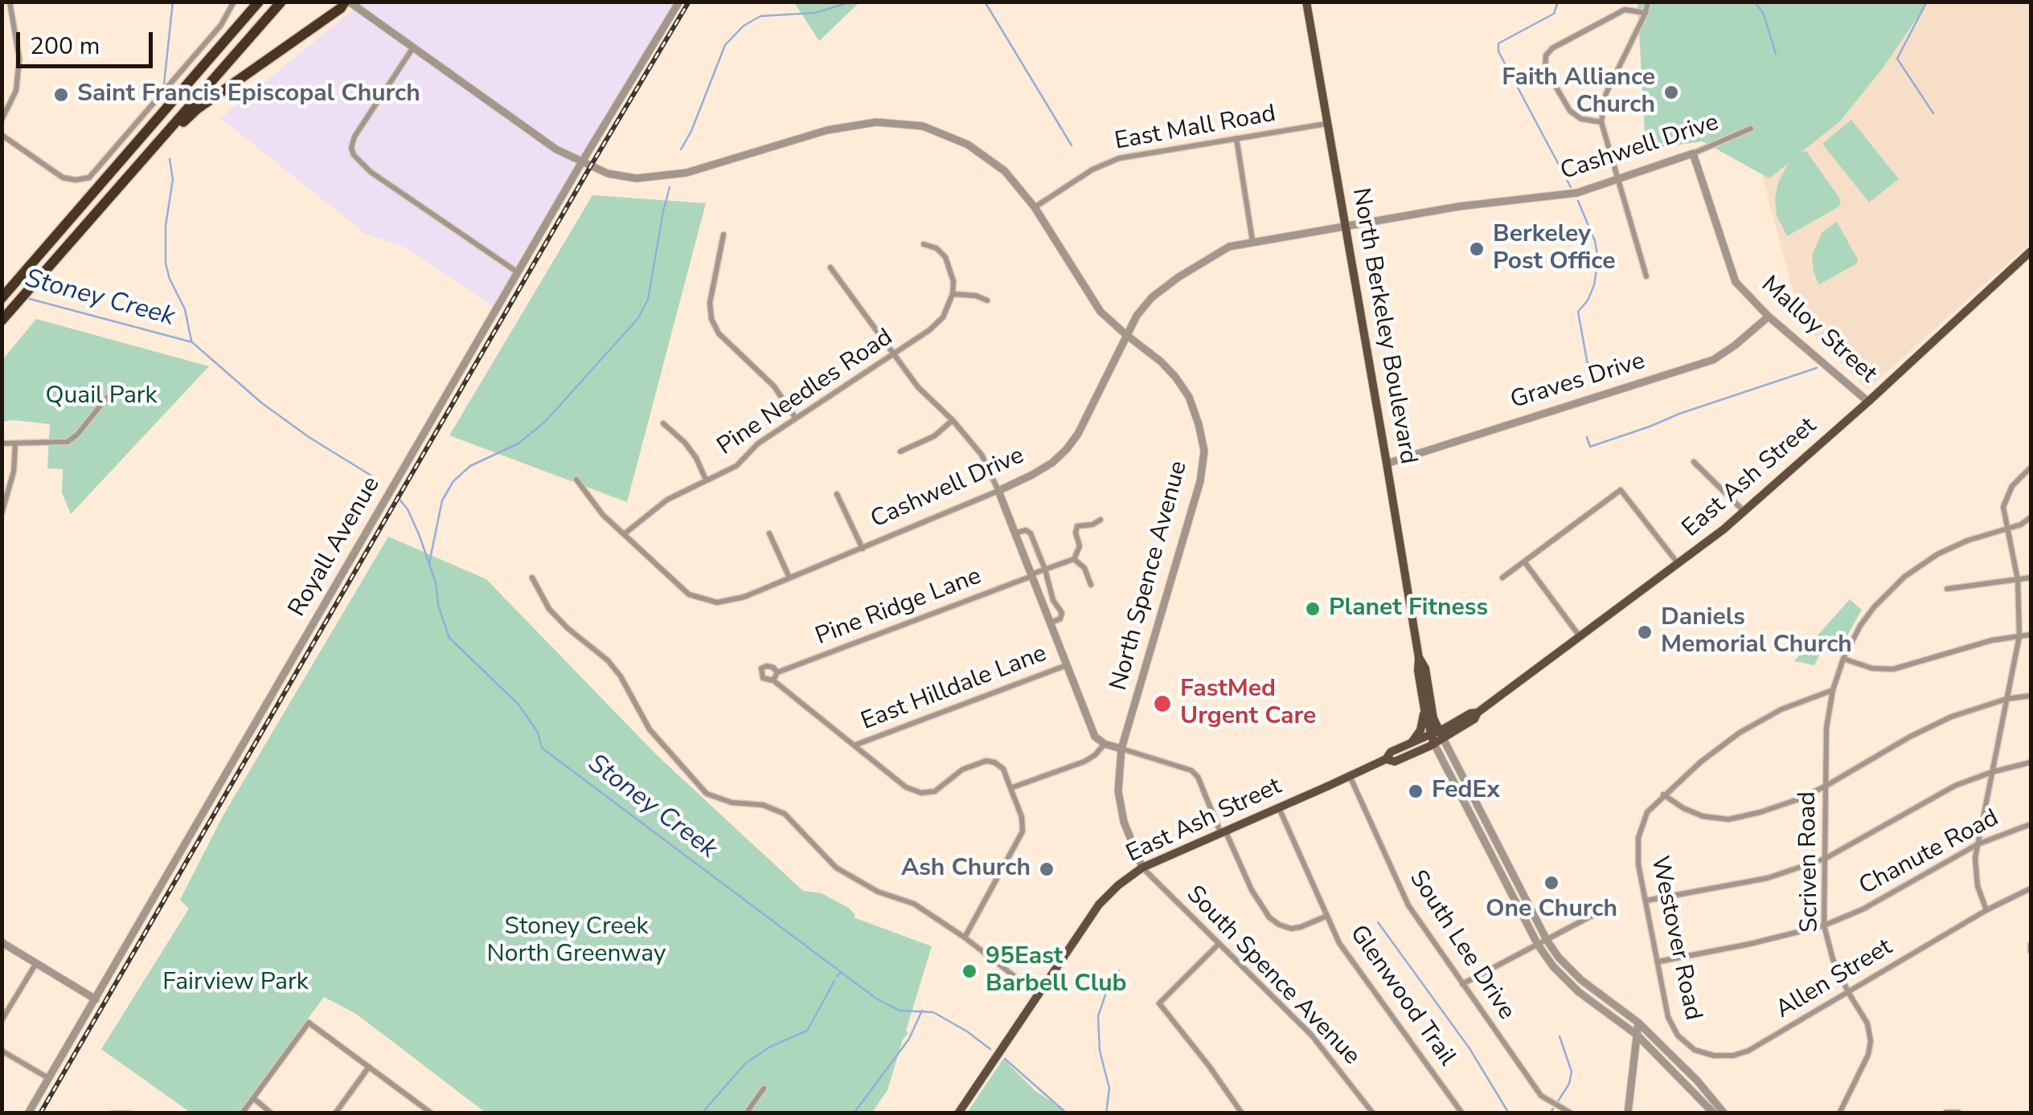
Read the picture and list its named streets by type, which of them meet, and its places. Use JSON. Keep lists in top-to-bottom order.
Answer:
{
  "streets": {
    "main road": ["North Berkeley Boulevard", "East Ash Street"],
    "street": [
      "East Mall Road",
      "Cashwell Drive",
      "Malloy Street",
      "Graves Drive",
      "Pine Needles Road",
      "Royall Avenue",
      "North Spence Avenue",
      "Pine Ridge Lane",
      "East Hilldale Lane",
      "Chanute Road",
      "Scriven Road",
      "Westover Road",
      "South Lee Drive",
      "South Spence Avenue",
      "Allen Street",
      "Glenwood Trail"
    ]
  },
  "crossings": [
    ["East Mall Road", "North Berkeley Boulevard"],
    ["East Mall Road", "North Spence Avenue"],
    ["Cashwell Drive", "North Berkeley Boulevard"],
    ["Cashwell Drive", "Malloy Street"],
    ["Cashwell Drive", "Pine Needles Road"],
    ["Cashwell Drive", "North Spence Avenue"],
    ["North Berkeley Boulevard", "Graves Drive"],
    ["North Berkeley Boulevard", "East Ash Street"],
    ["Malloy Street", "Graves Drive"],
    ["Malloy Street", "East Ash Street"],
    ["East Ash Street", "North Spence Avenue"],
    ["East Ash Street", "South Lee Drive"],
    ["East Ash Street", "South Spence Avenue"],
    ["East Ash Street", "Glenwood Trail"],
    ["Royall Avenue", "North Spence Avenue"],
    ["North Spence Avenue", "South Spence Avenue"],
    ["Chanute Road", "Scriven Road"],
    ["Chanute Road", "Westover Road"],
    ["Scriven Road", "Westover Road"],
    ["Scriven Road", "Allen Street"],
    ["Westover Road", "Allen Street"]
  ],
  "water": ["Stoney Creek"],
  "parks": ["Quail Park", "Stoney Creek North Greenway", "Fairview Park"],
  "places": [
    "Faith Alliance Church",
    "Saint Francis Episcopal Church",
    "Berkeley Post Office",
    "Planet Fitness",
    "Daniels Memorial Church",
    "FastMed Urgent Care",
    "FedEx",
    "Ash Church",
    "One Church",
    "95East Barbell Club"
  ],
  "scale_bar": "200 m"
}
